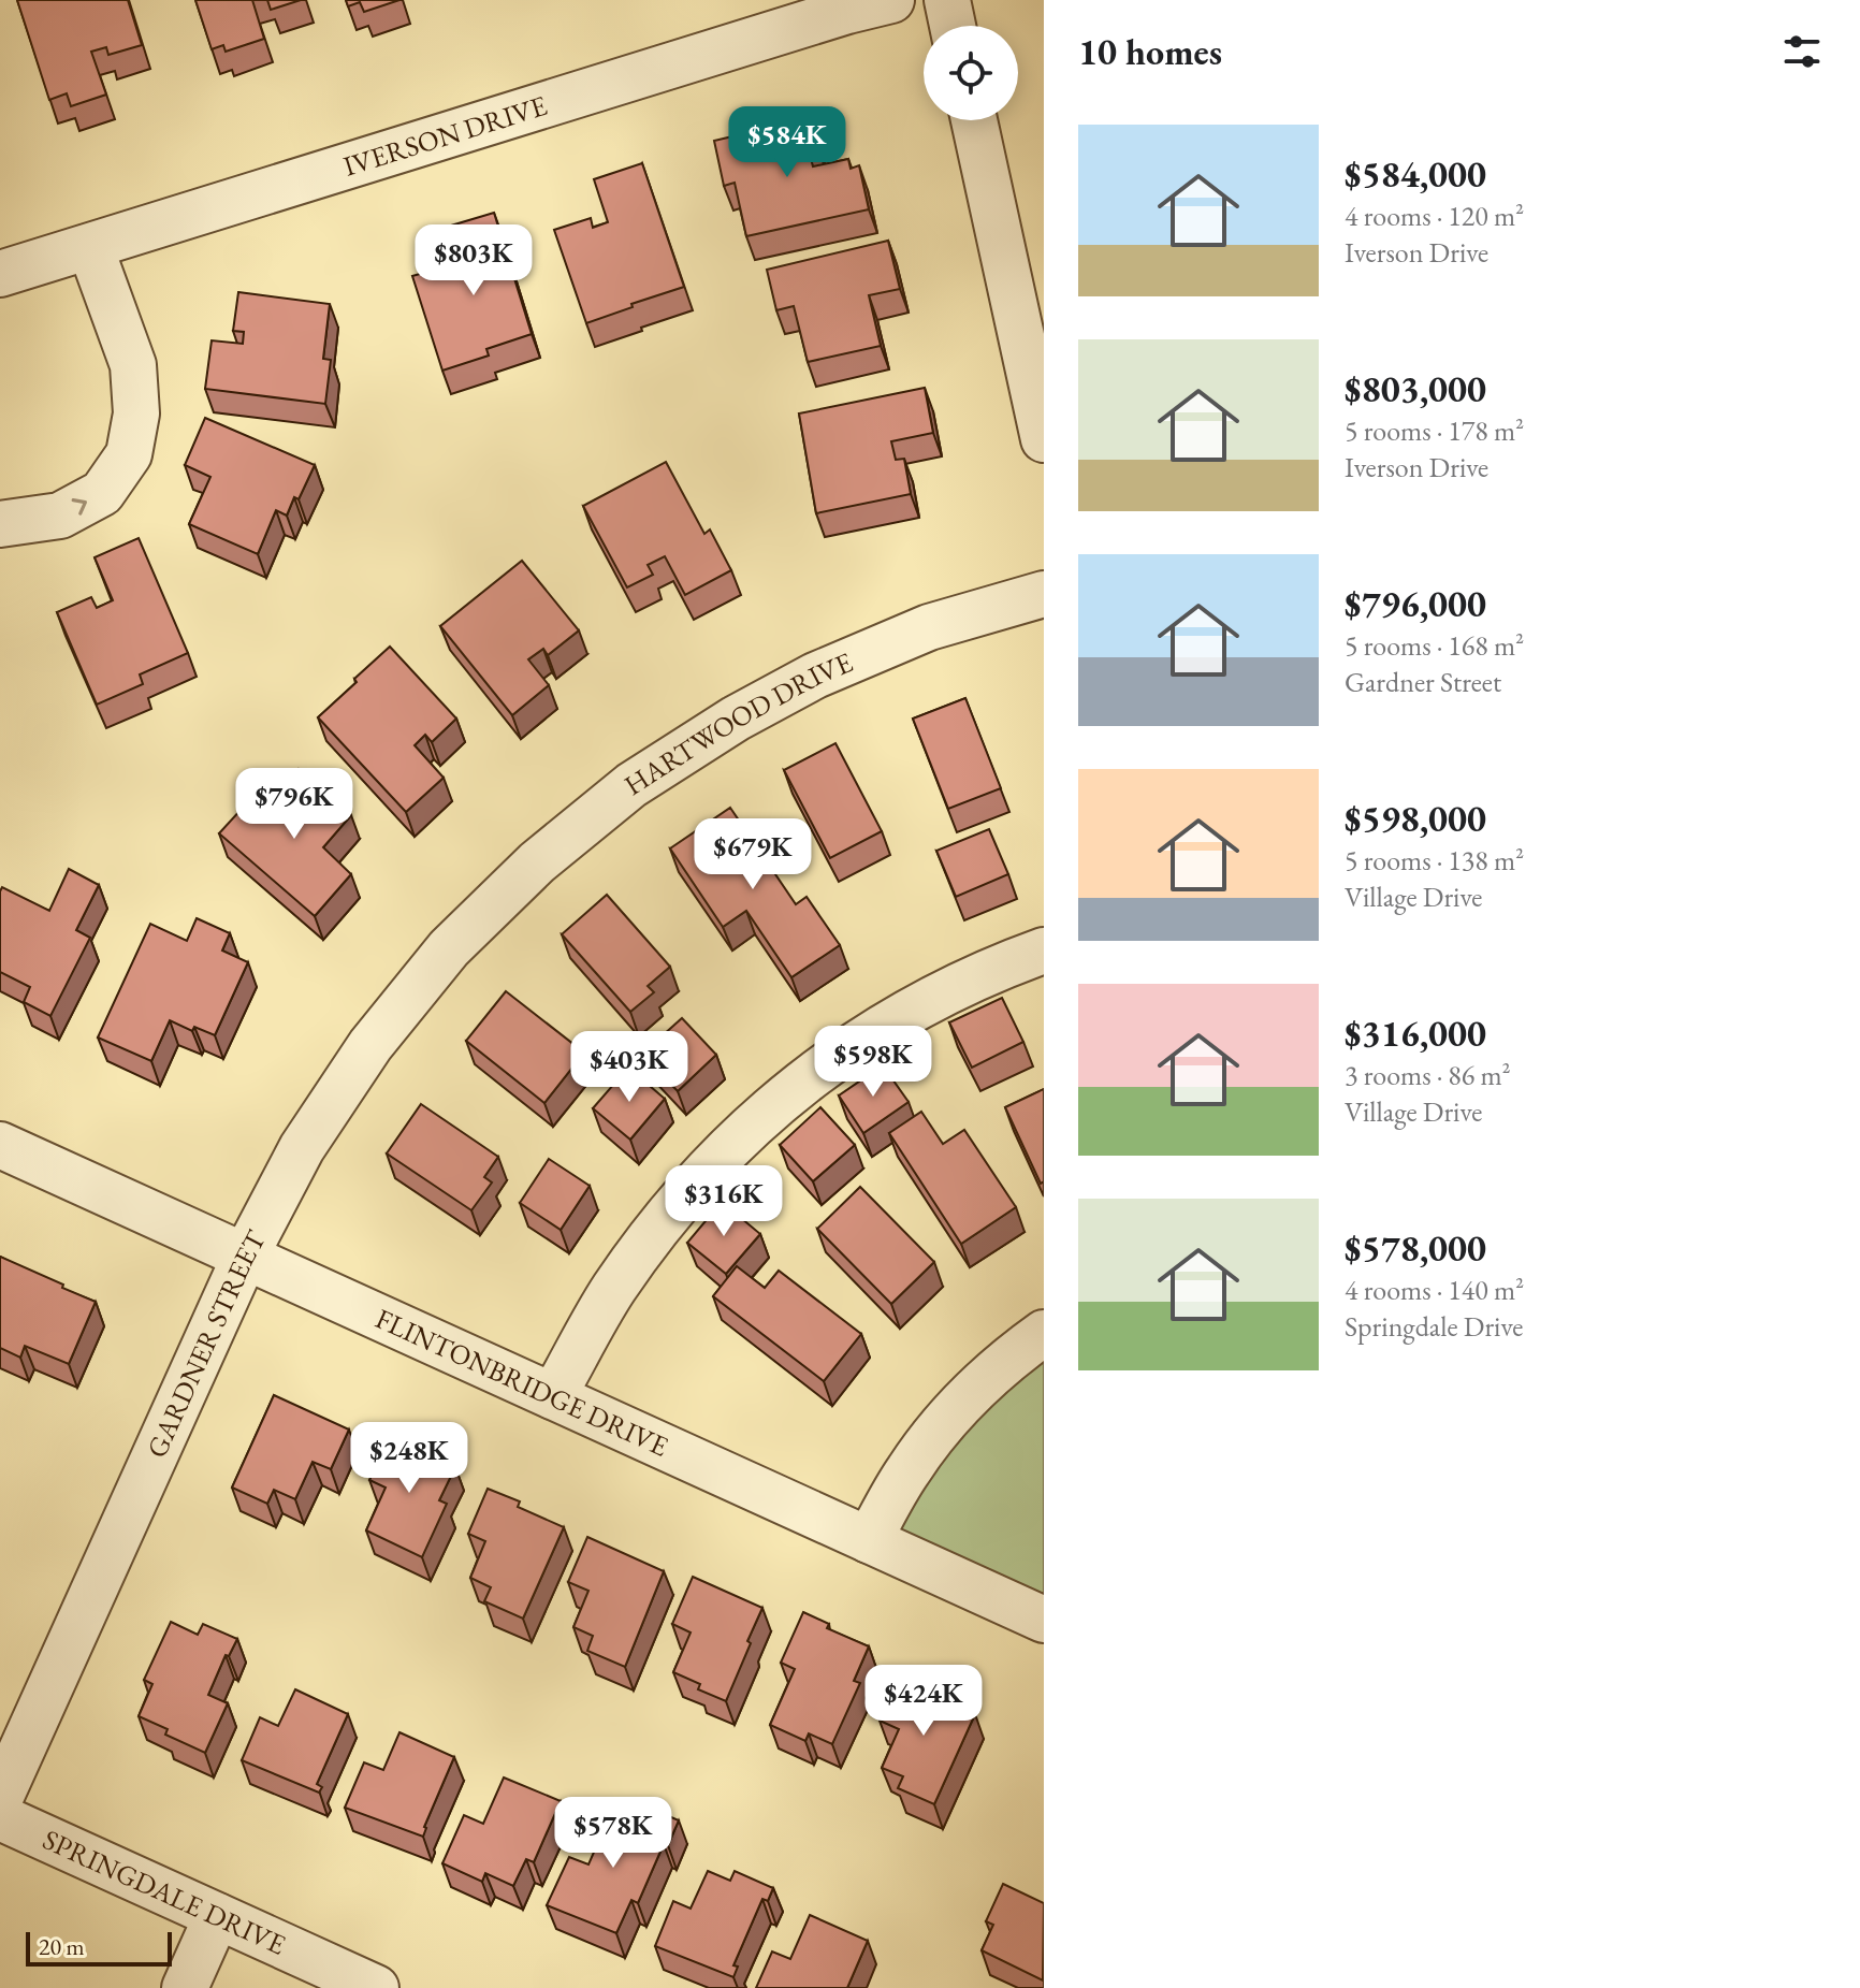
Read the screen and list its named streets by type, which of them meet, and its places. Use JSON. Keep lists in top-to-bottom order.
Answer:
{
  "streets": {
    "street": [
      "IVERSON DRIVE",
      "HARTWOOD DRIVE",
      "GARDNER STREET",
      "FLINTONBRIDGE DRIVE",
      "SPRINGDALE DRIVE"
    ]
  },
  "crossings": [
    ["HARTWOOD DRIVE", "GARDNER STREET"],
    ["GARDNER STREET", "FLINTONBRIDGE DRIVE"]
  ],
  "scale_bar": "20 m",
  "page": {
    "heading": "10 homes",
    "list": [
      {
        "name": "$584,000",
        "note": "4 rooms · 120 m² · Iverson Drive"
      },
      {
        "name": "$803,000",
        "note": "5 rooms · 178 m² · Iverson Drive"
      },
      {
        "name": "$796,000",
        "note": "5 rooms · 168 m² · Gardner Street"
      },
      {
        "name": "$598,000",
        "note": "5 rooms · 138 m² · Village Drive"
      },
      {
        "name": "$316,000",
        "note": "3 rooms · 86 m² · Village Drive"
      },
      {
        "name": "$578,000",
        "note": "4 rooms · 140 m² · Springdale Drive"
      }
    ],
    "price": [
      "$584K",
      "$803K",
      "$796K",
      "$679K",
      "$598K",
      "$403K",
      "$316K",
      "$248K",
      "$424K",
      "$578K"
    ],
    "scale": "20 m"
  }
}
